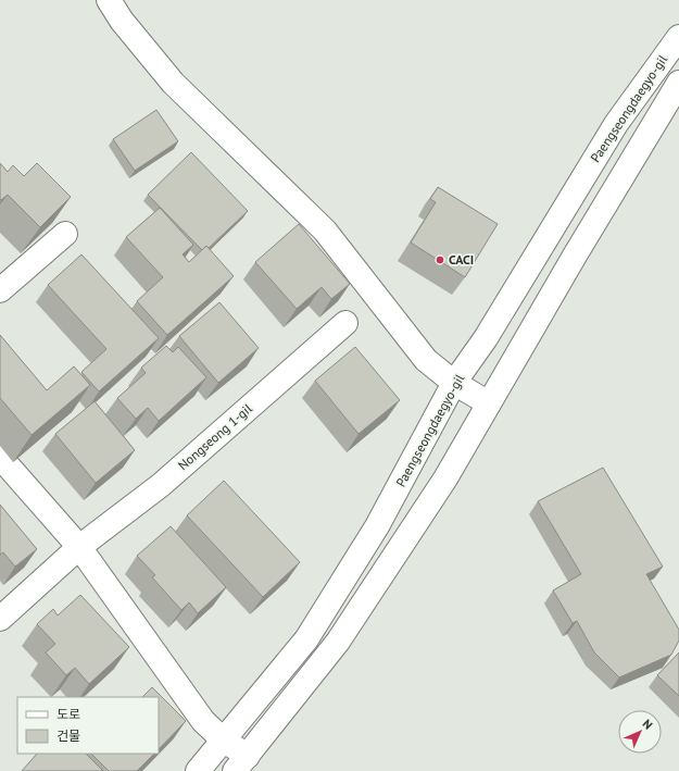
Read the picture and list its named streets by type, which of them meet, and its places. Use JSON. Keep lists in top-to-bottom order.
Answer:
{
  "streets": {
    "main road": ["Paengseongdaegyo-gil", "Nongseong 1-gil"]
  },
  "places": ["CACI"],
  "legend": ["도로", "건물"],
  "north": "top right"
}
